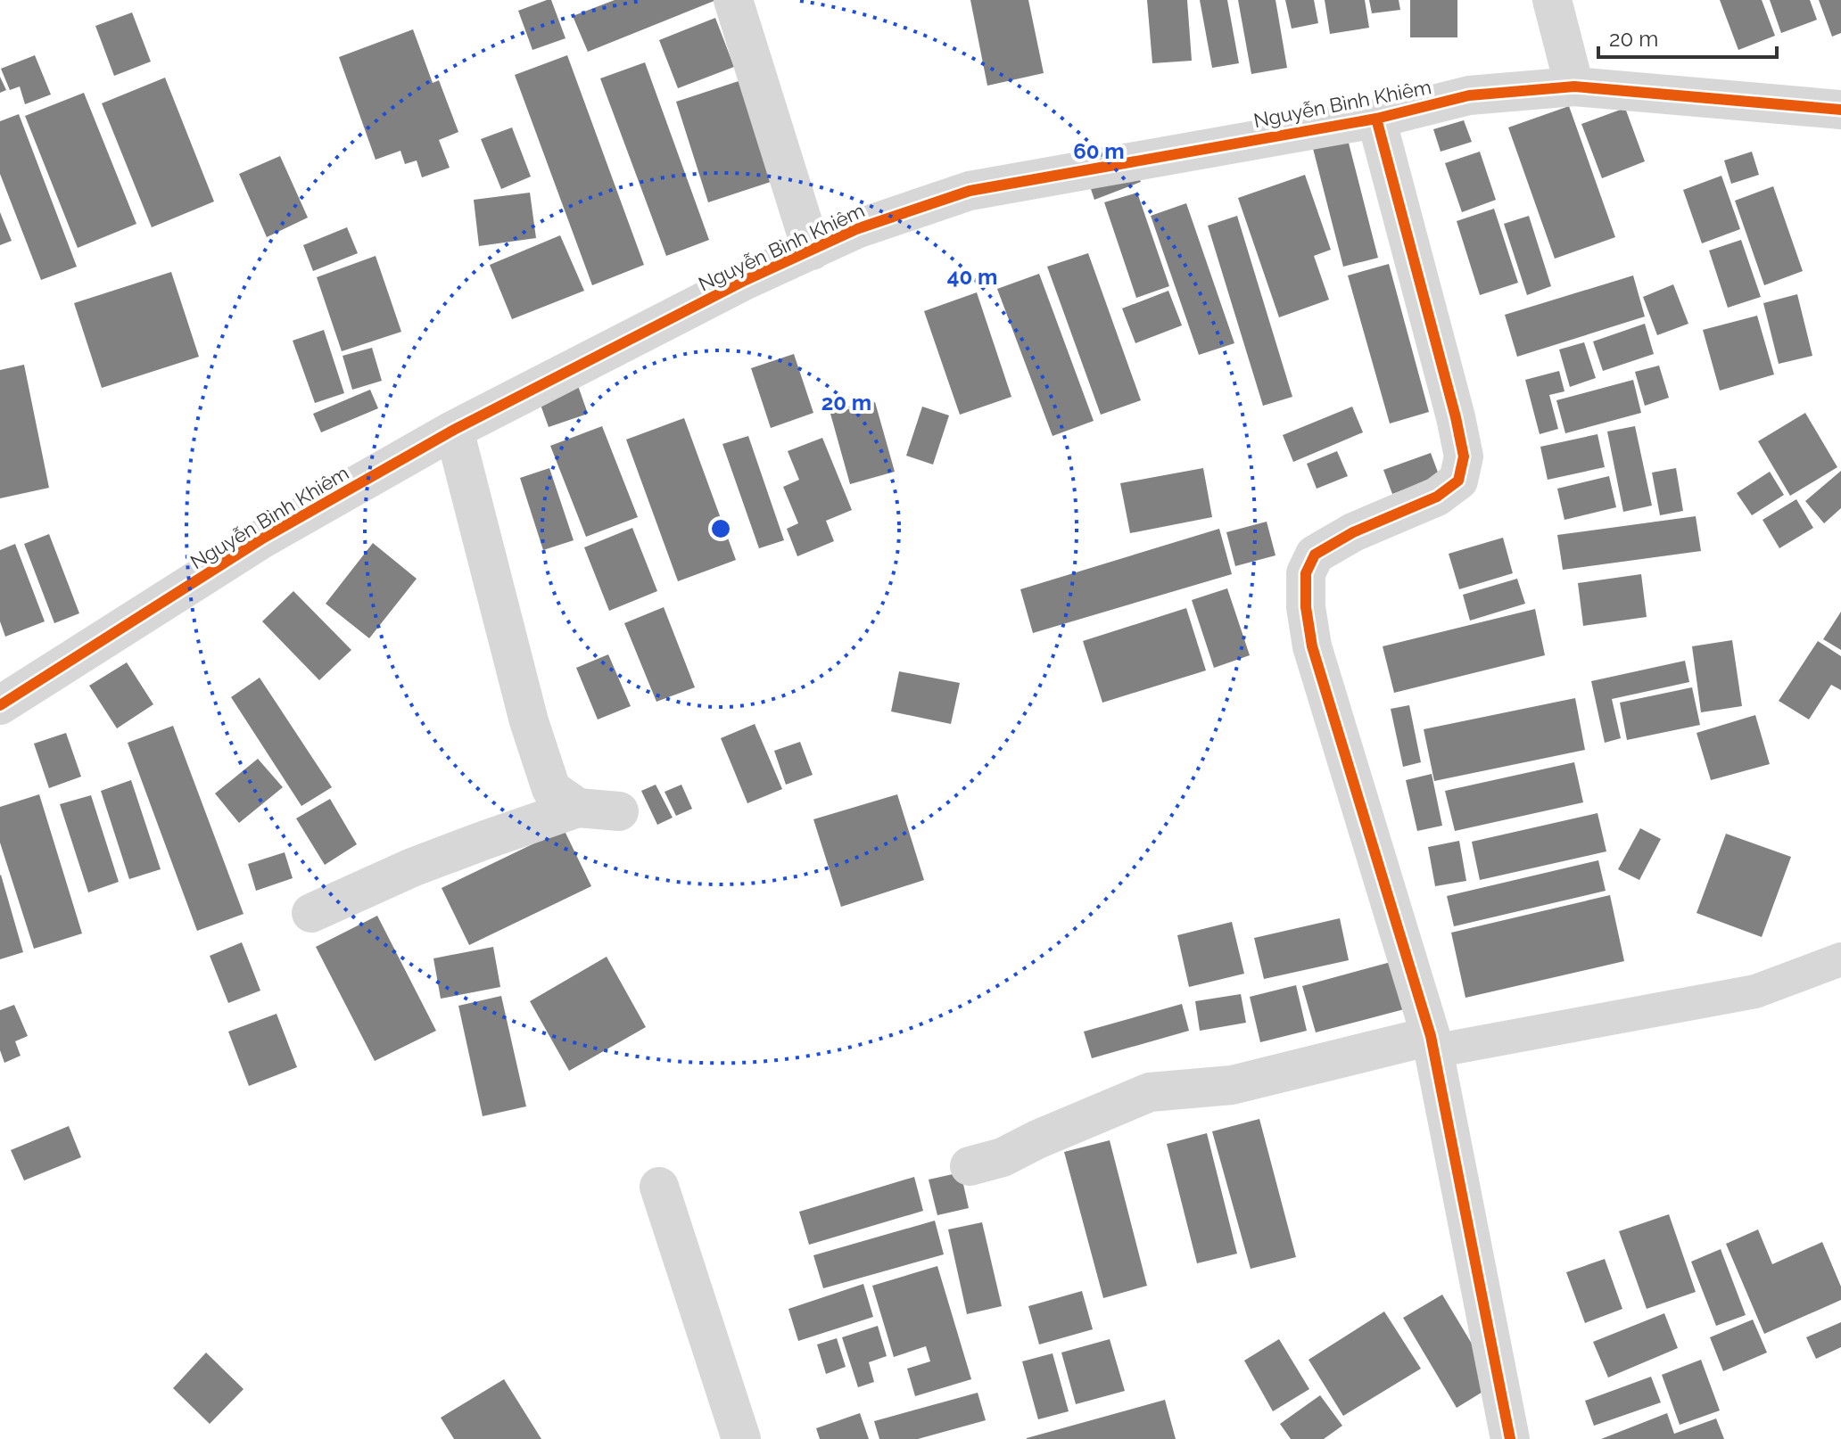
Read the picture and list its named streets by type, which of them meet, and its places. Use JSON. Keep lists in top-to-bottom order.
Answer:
{
  "streets": {
    "street": ["Nguyễn Bình Khiêm"]
  },
  "scale_bar": "20 m",
  "rings": ["60 m", "40 m", "20 m"]
}
